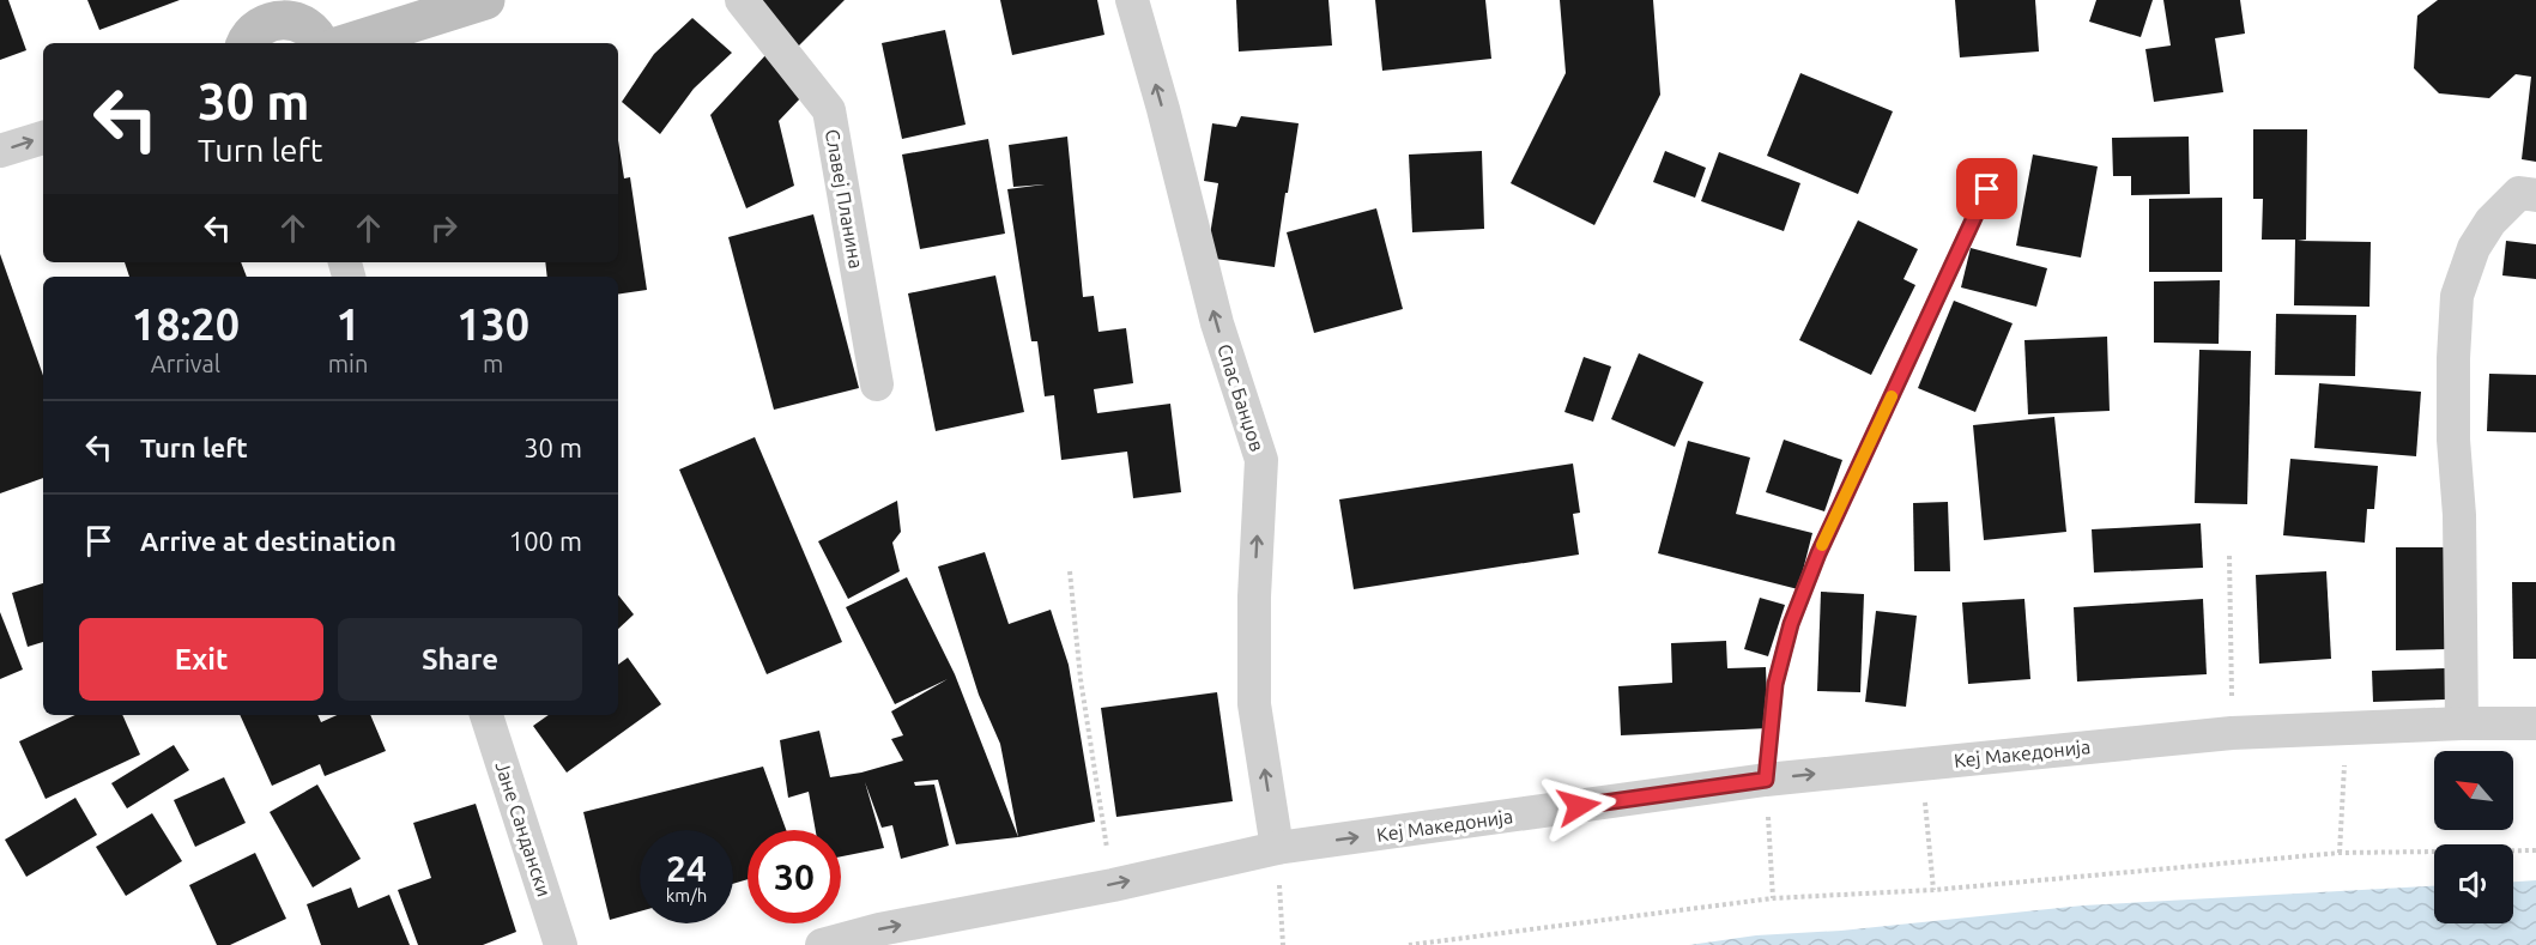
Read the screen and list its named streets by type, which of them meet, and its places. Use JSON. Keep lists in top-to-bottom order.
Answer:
{
  "streets": {
    "street": [
      "Славеј Планина",
      "Спас Банџов",
      "Кеј Македонија",
      "Јане Сандански"
    ]
  },
  "crossings": [
    ["Спас Банџов", "Кеј Македонија"]
  ],
  "one_way": ["Спас Банџов", "Кеј Македонија"],
  "north": "top left",
  "page": {
    "turn": ["30 m", "Turn left"],
    "eta": [
      "18:20",
      "Arrival",
      "1",
      "min",
      "130",
      "m"
    ],
    "list": [
      {
        "name": "Turn left",
        "value": "30 m"
      },
      {
        "name": "Arrive at destination",
        "value": "100 m"
      }
    ],
    "buttons": ["Exit", "Share"],
    "speed": "24 km/h",
    "limit": "30"
  }
}
